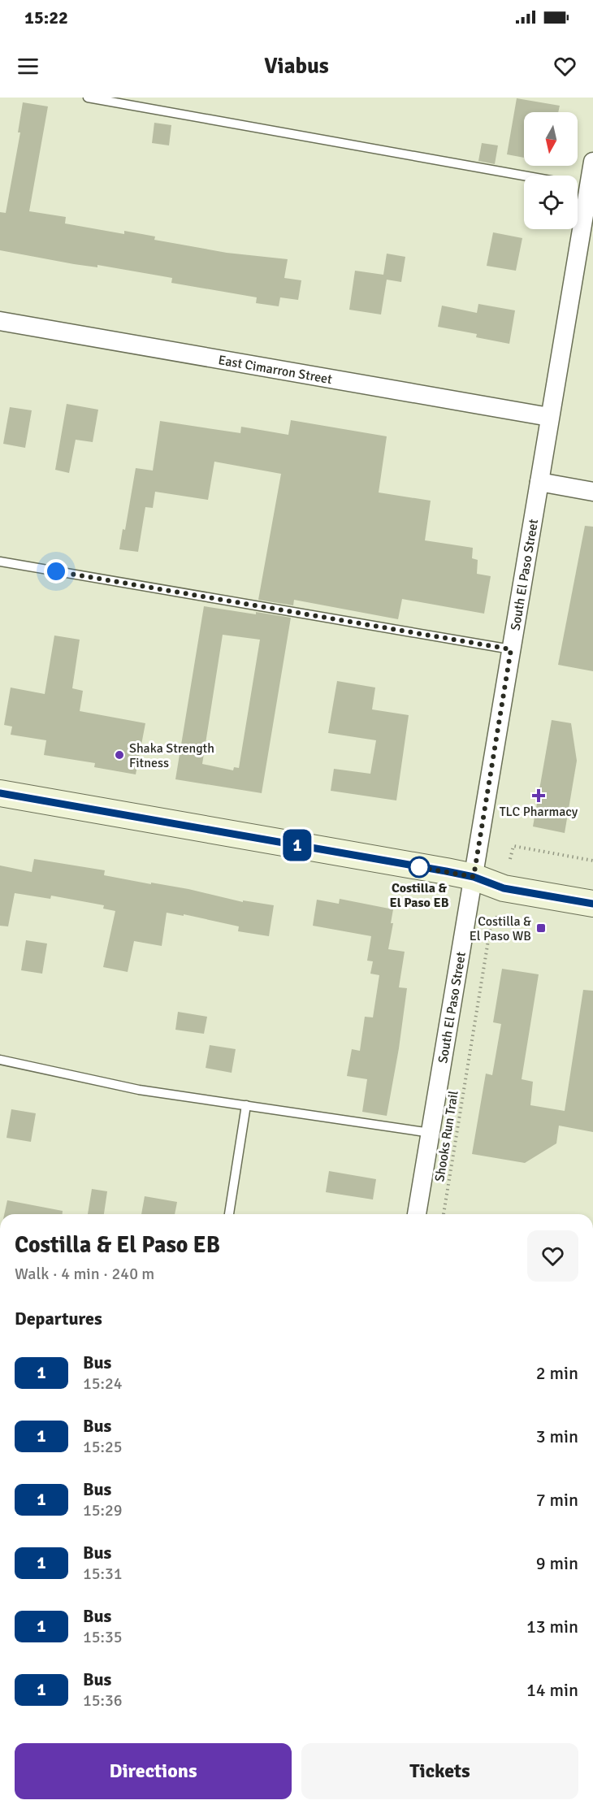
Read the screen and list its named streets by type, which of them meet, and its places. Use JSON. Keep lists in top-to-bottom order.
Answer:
{
  "streets": {
    "street": ["East Cimarron Street", "South El Paso Street"],
    "path": ["Shooks Run Trail"]
  },
  "crossings": [
    ["East Cimarron Street", "South El Paso Street"]
  ],
  "places": {
    "other": ["Shaka Strength Fitness", "Costilla & El Paso EB"],
    "health": ["TLC Pharmacy"],
    "transit": ["Costilla & El Paso WB"]
  },
  "lines": ["bus line 1"],
  "north": "bottom",
  "page": {
    "status": "15:22",
    "header": "Viabus",
    "on_map": "1",
    "heading": [
      ["Costilla & El Paso EB", "Walk · 4 min · 240 m"],
      "Departures"
    ],
    "list": [
      {
        "mark": "1",
        "name": "Bus",
        "note": "15:24",
        "value": "2 min"
      },
      {
        "mark": "1",
        "name": "Bus",
        "note": "15:25",
        "value": "3 min"
      },
      {
        "mark": "1",
        "name": "Bus",
        "note": "15:29",
        "value": "7 min"
      },
      {
        "mark": "1",
        "name": "Bus",
        "note": "15:31",
        "value": "9 min"
      },
      {
        "mark": "1",
        "name": "Bus",
        "note": "15:35",
        "value": "13 min"
      },
      {
        "mark": "1",
        "name": "Bus",
        "note": "15:36",
        "value": "14 min"
      }
    ],
    "buttons": ["Directions", "Tickets"]
  }
}
